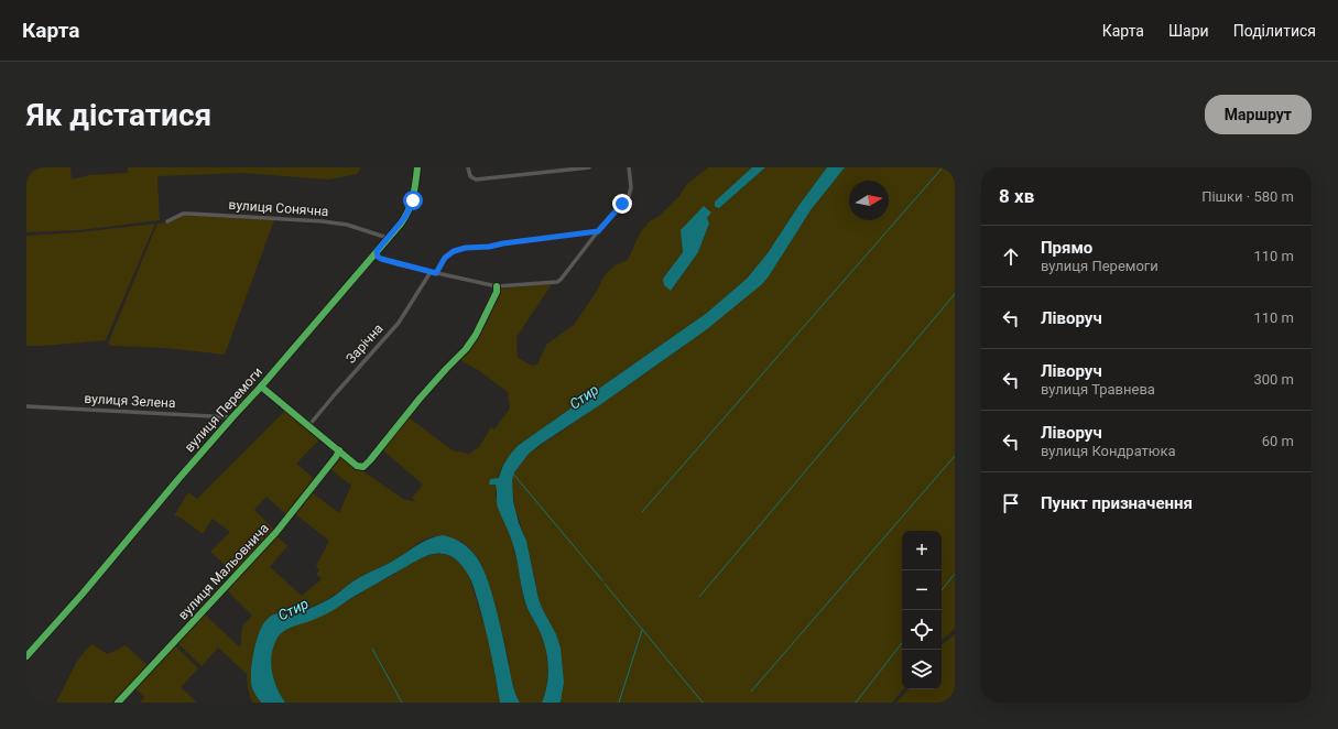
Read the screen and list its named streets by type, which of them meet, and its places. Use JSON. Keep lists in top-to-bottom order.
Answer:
{
  "streets": {
    "street": [
      "вулиця Сонячна",
      "Зарічна",
      "вулиця Зелена",
      "вулиця Перемоги",
      "вулиця Мальовнича"
    ]
  },
  "crossings": [
    ["вулиця Сонячна", "вулиця Перемоги"],
    ["вулиця Зелена", "вулиця Перемоги"]
  ],
  "water": ["Стир"],
  "north": "right",
  "page": {
    "header": "Карта",
    "nav": ["Карта", "Шари", "Поділитися"],
    "buttons": "Маршрут",
    "title": "Як дістатися",
    "heading": ["8 хв", "Пішки · 580 m"],
    "list": [
      ["Прямо", "вулиця Перемоги", "110 m"],
      ["Ліворуч", "110 m"],
      ["Ліворуч", "вулиця Травнева", "300 m"],
      ["Ліворуч", "вулиця Кондратюка", "60 m"],
      "Пункт призначення"
    ],
    "map_buttons": ["+", "−"]
  }
}
